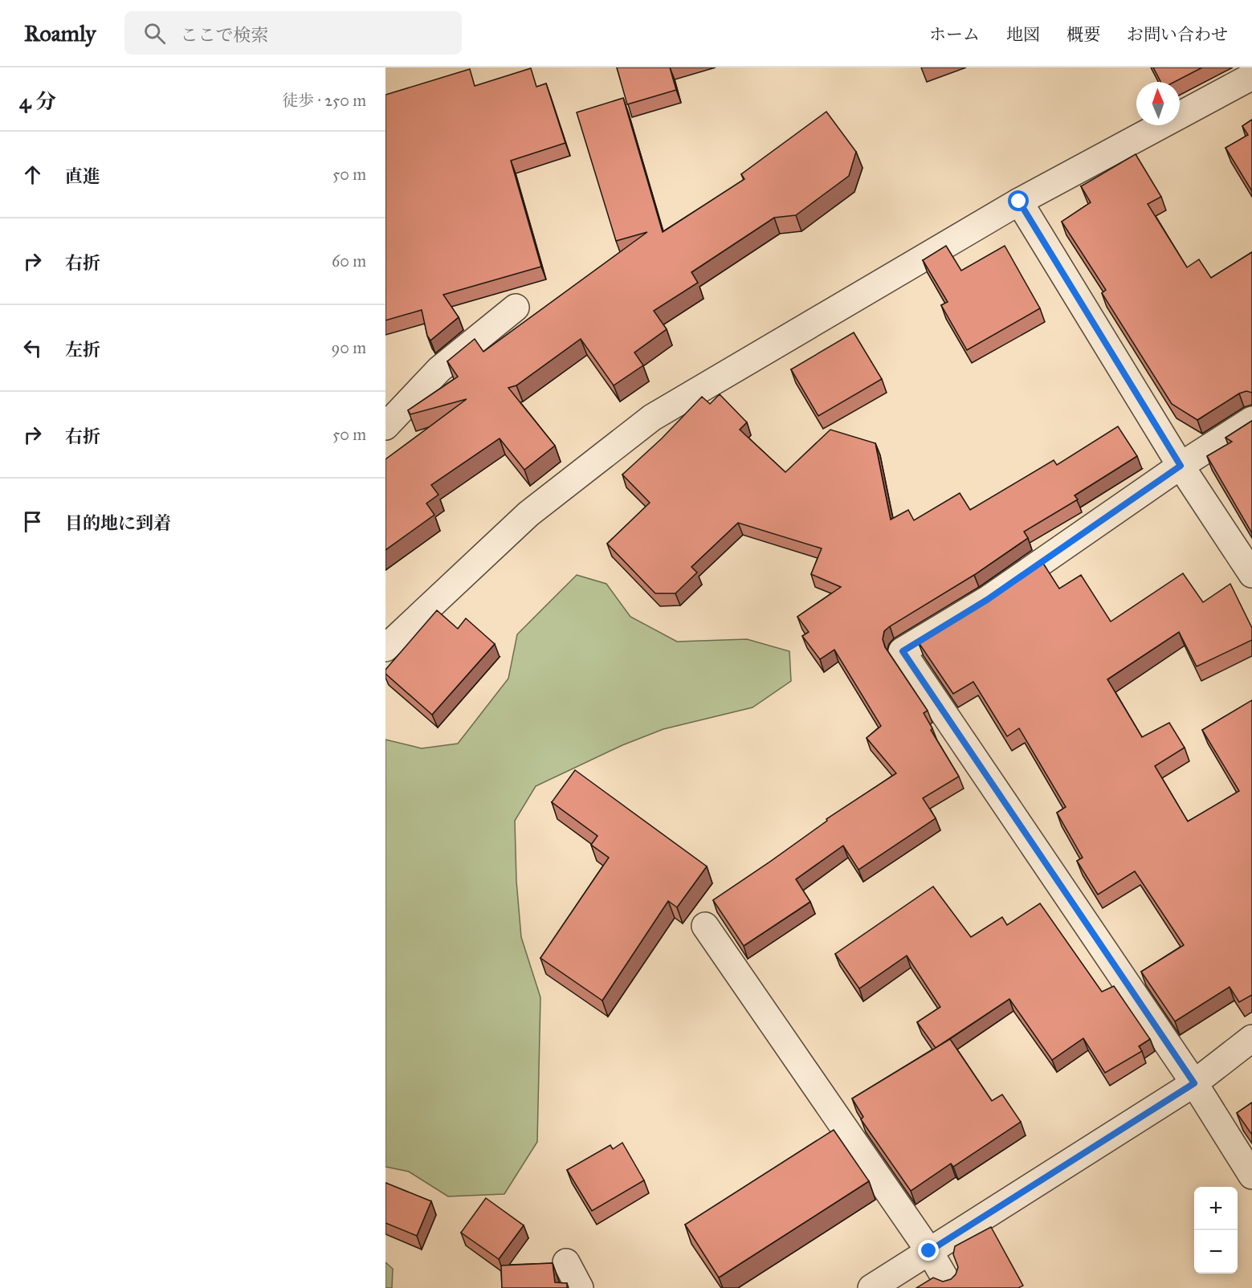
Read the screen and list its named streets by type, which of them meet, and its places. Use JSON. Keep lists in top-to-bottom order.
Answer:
{
  "north": "top",
  "page": {
    "header": "Roamly",
    "search": "ここで検索",
    "nav": [
      "ホーム",
      "地図",
      "概要",
      "お問い合わせ"
    ],
    "heading": ["4 分", "徒歩 · 250 m"],
    "list": [
      ["直進", "50 m"],
      ["右折", "60 m"],
      ["左折", "90 m"],
      ["右折", "50 m"],
      "目的地に到着"
    ],
    "map_buttons": ["+", "−"]
  }
}
